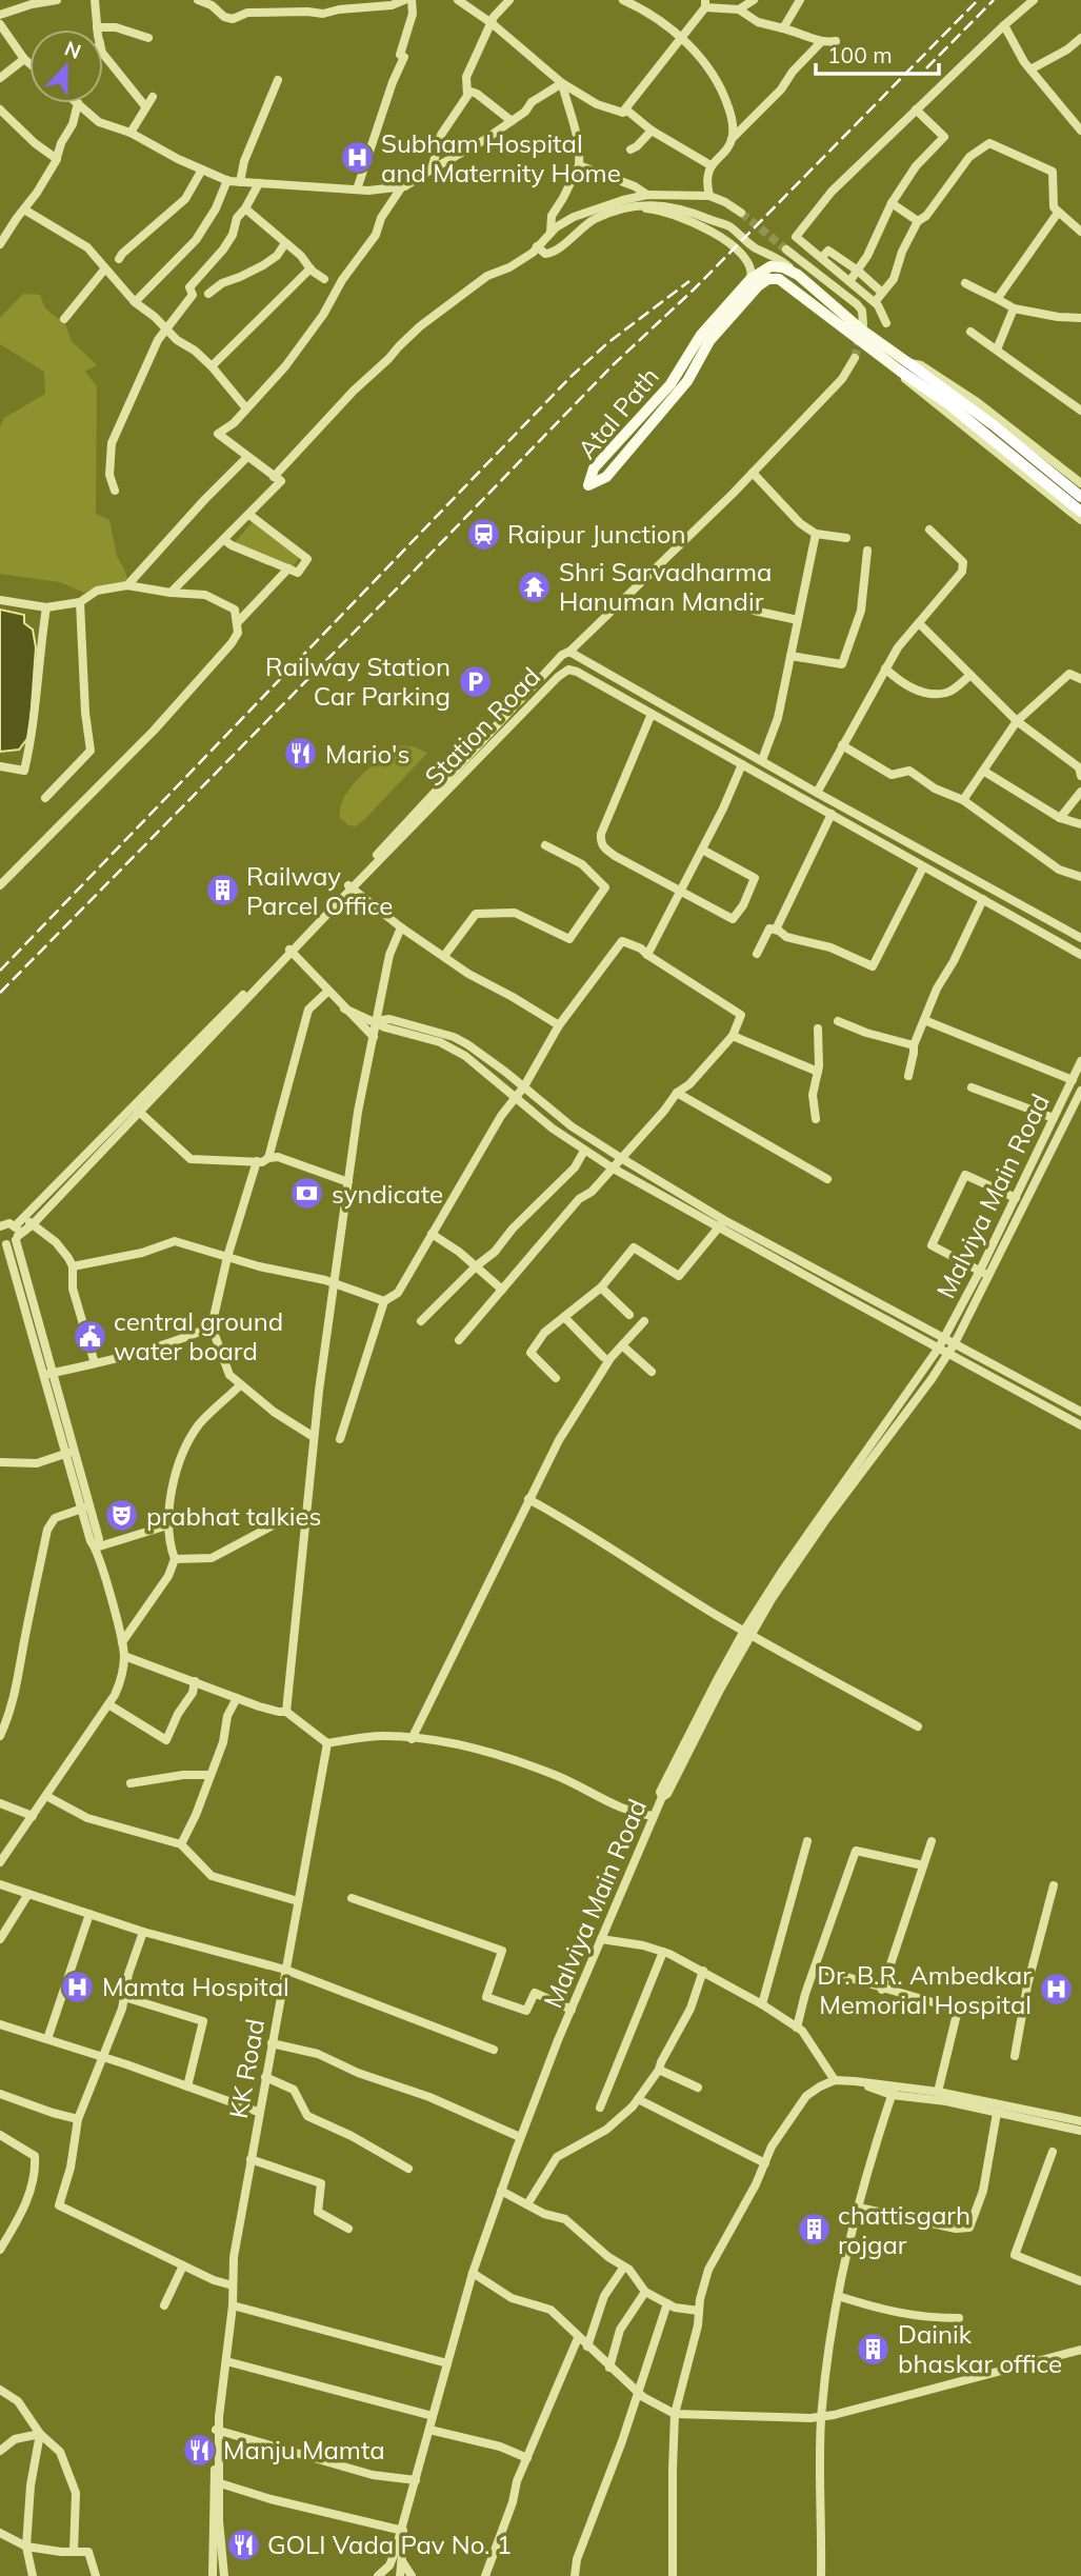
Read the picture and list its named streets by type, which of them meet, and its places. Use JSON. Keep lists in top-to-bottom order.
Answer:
{
  "streets": {
    "main road": ["Atal Path"],
    "street": ["Station Road", "Malviya Main Road", "KK Road"]
  },
  "places": {
    "hospital": ["Subham Hospital and Maternity Home", "Mamta Hospital", "Dr. B.R. Ambedkar Memorial Hospital"],
    "station": ["Raipur Junction"],
    "temple": ["Shri Sarvadharma Hanuman Mandir"],
    "parking": ["Railway Station Car Parking"],
    "restaurant": ["Mario's", "Manju Mamta", "GOLI Vada Pav No. 1"],
    "building": ["Railway Parcel Office", "chattisgarh rojgar", "Dainik bhaskar office"],
    "bank": ["syndicate"],
    "public building": ["central ground water board"],
    "theatre": ["prabhat talkies"]
  },
  "scale_bar": "100 m",
  "north": "top"
}
